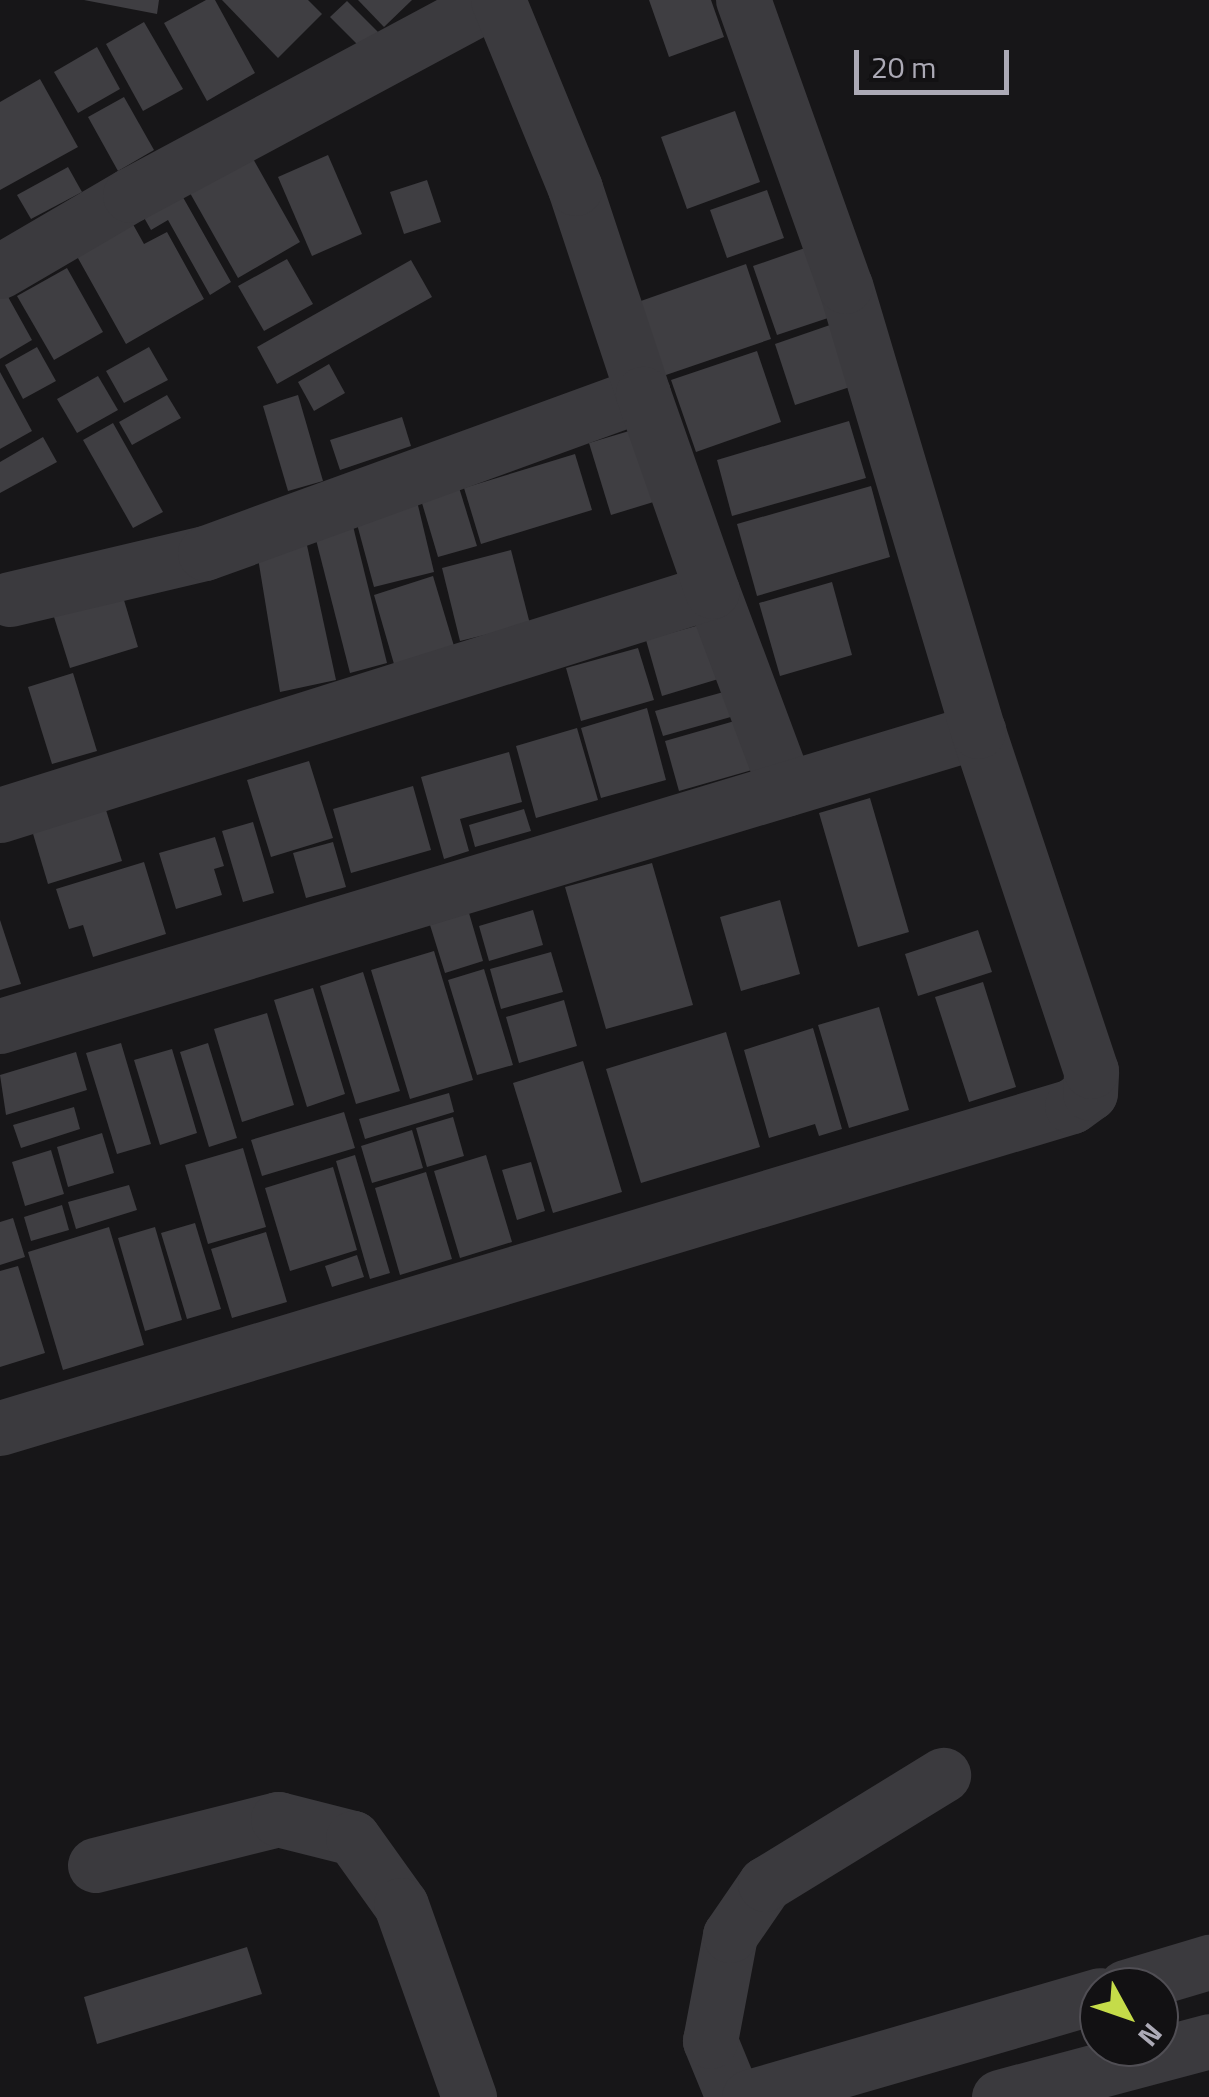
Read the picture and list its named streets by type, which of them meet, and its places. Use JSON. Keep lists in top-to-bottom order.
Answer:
{
  "scale_bar": "20 m",
  "north": "bottom right"
}
